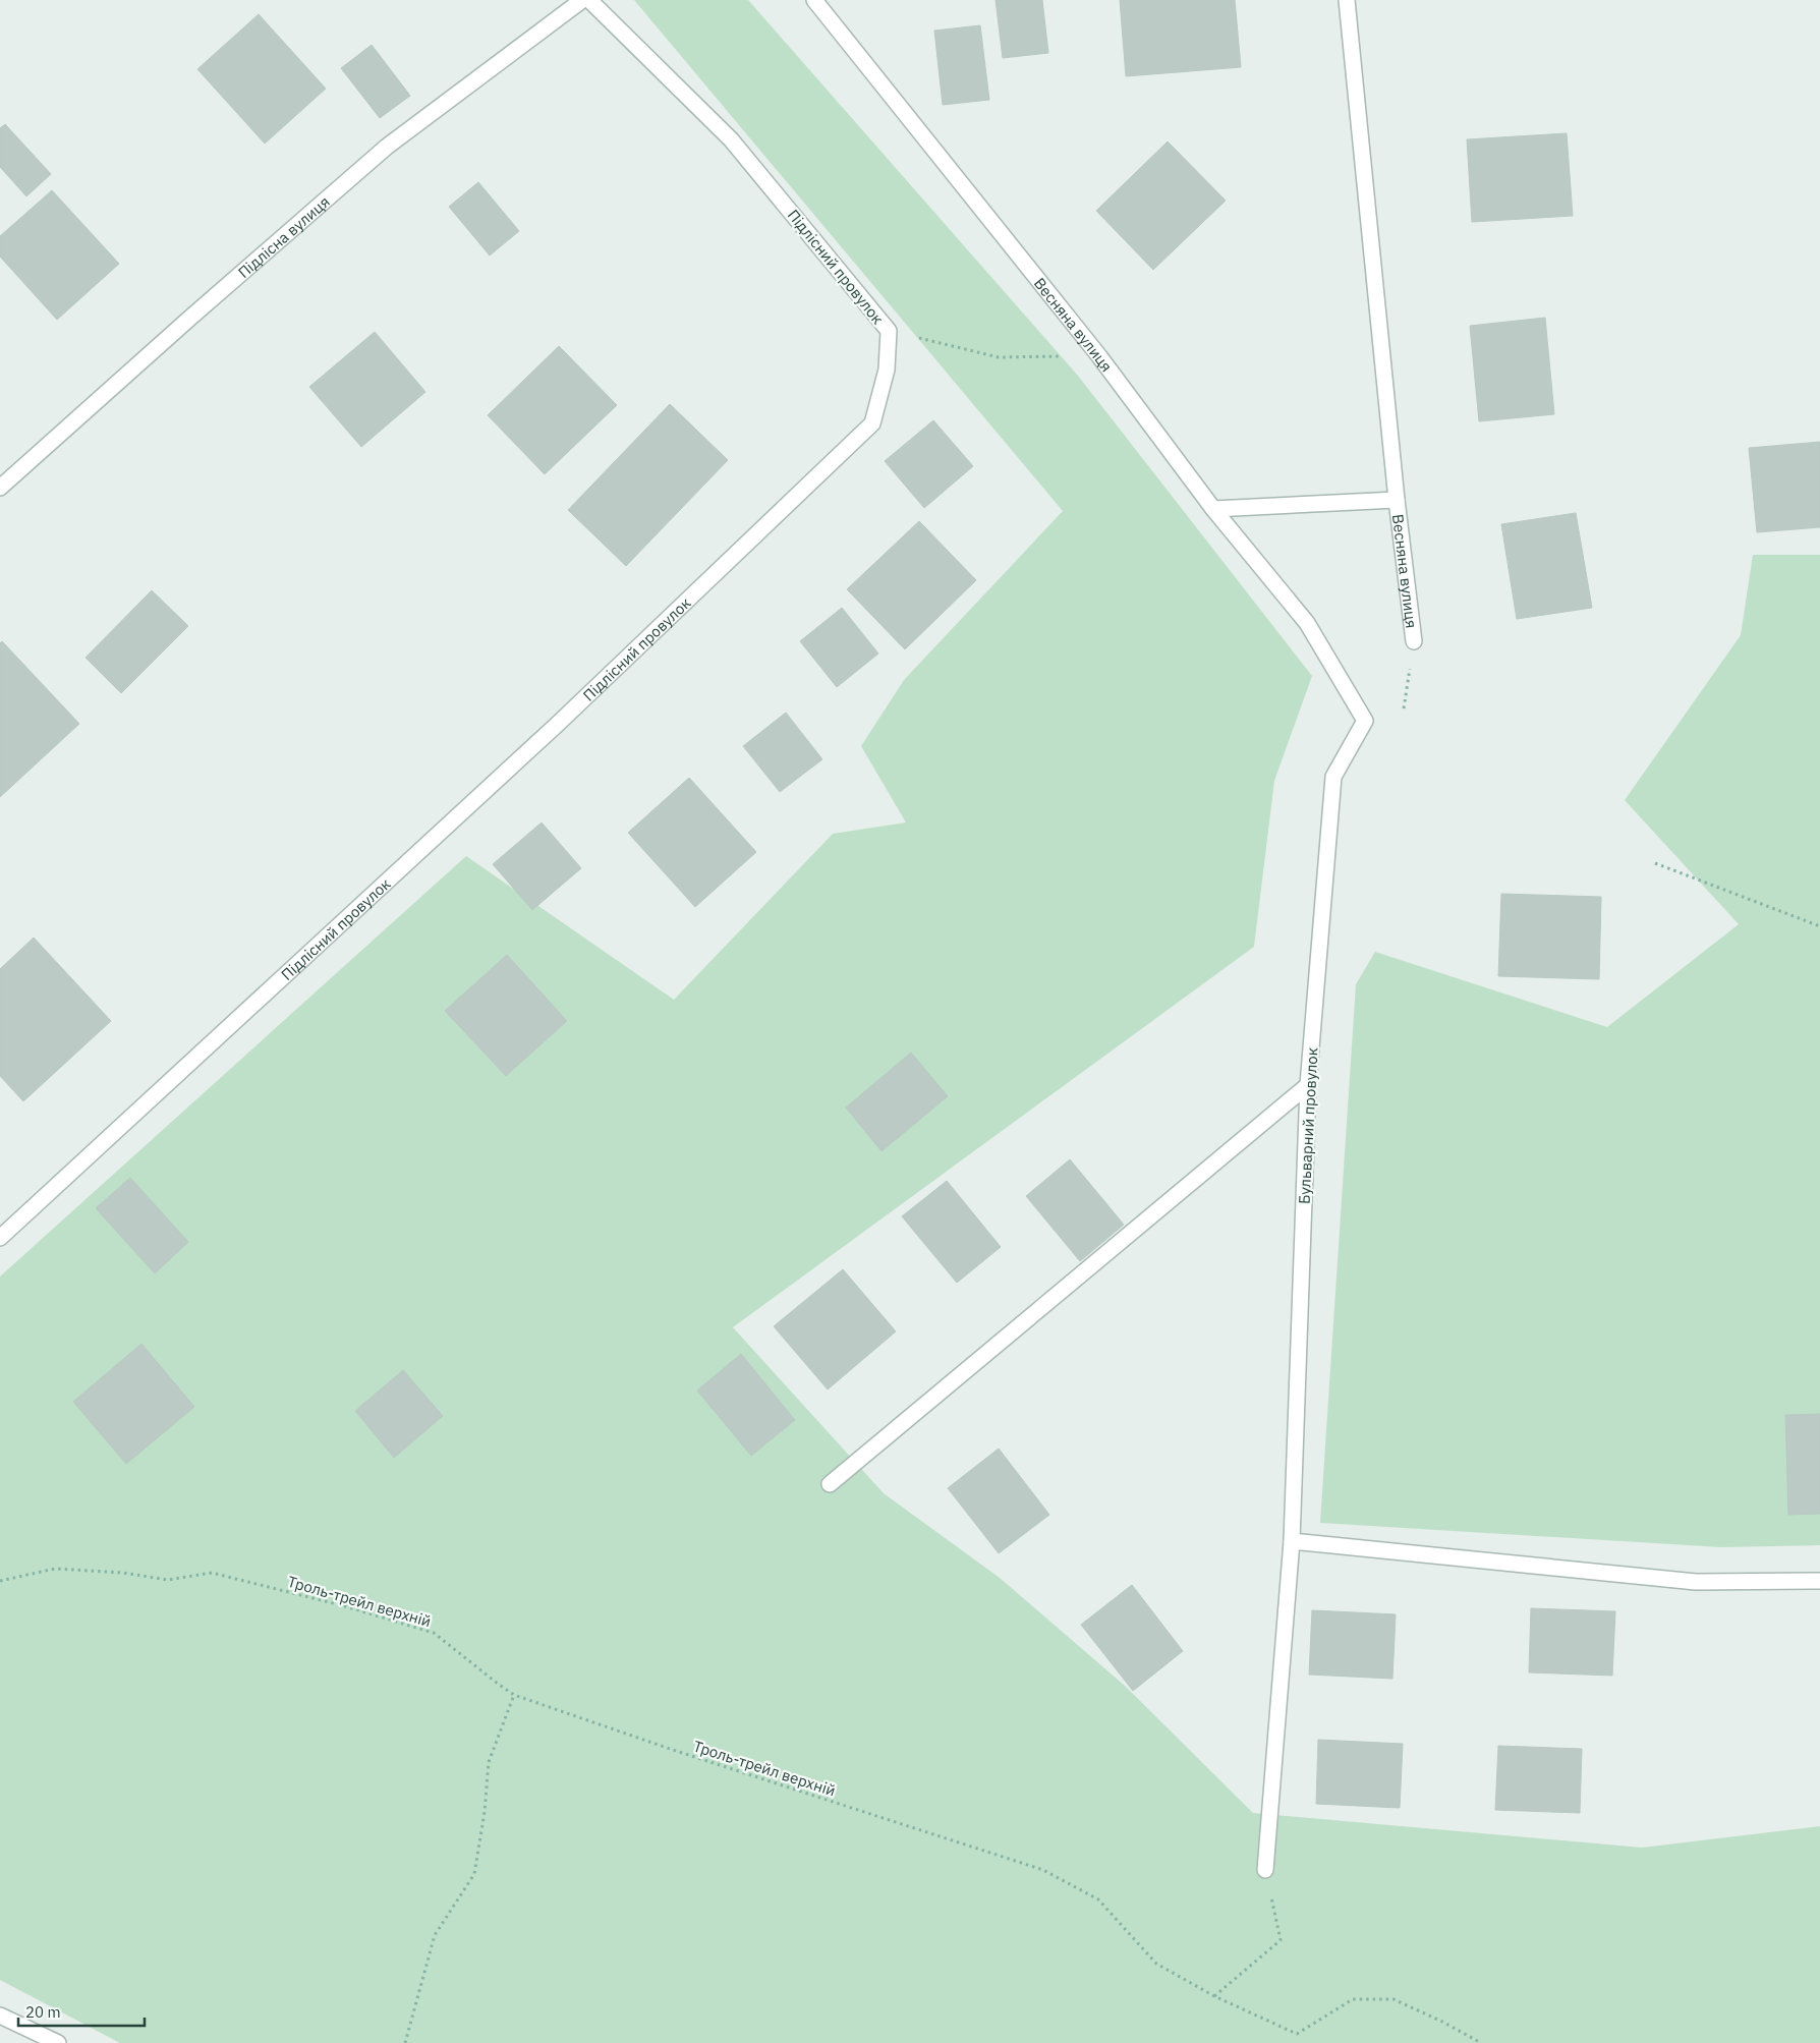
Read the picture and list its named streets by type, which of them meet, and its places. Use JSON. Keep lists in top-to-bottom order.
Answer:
{
  "streets": {
    "street": [
      "Підлісна вулиця",
      "Підлісний провулок",
      "Весняна вулиця",
      "Бульварний провулок"
    ],
    "path": ["Троль-трейл верхній"]
  },
  "crossings": [
    ["Весняна вулиця", "Бульварний провулок"]
  ],
  "scale_bar": "20 m"
}
